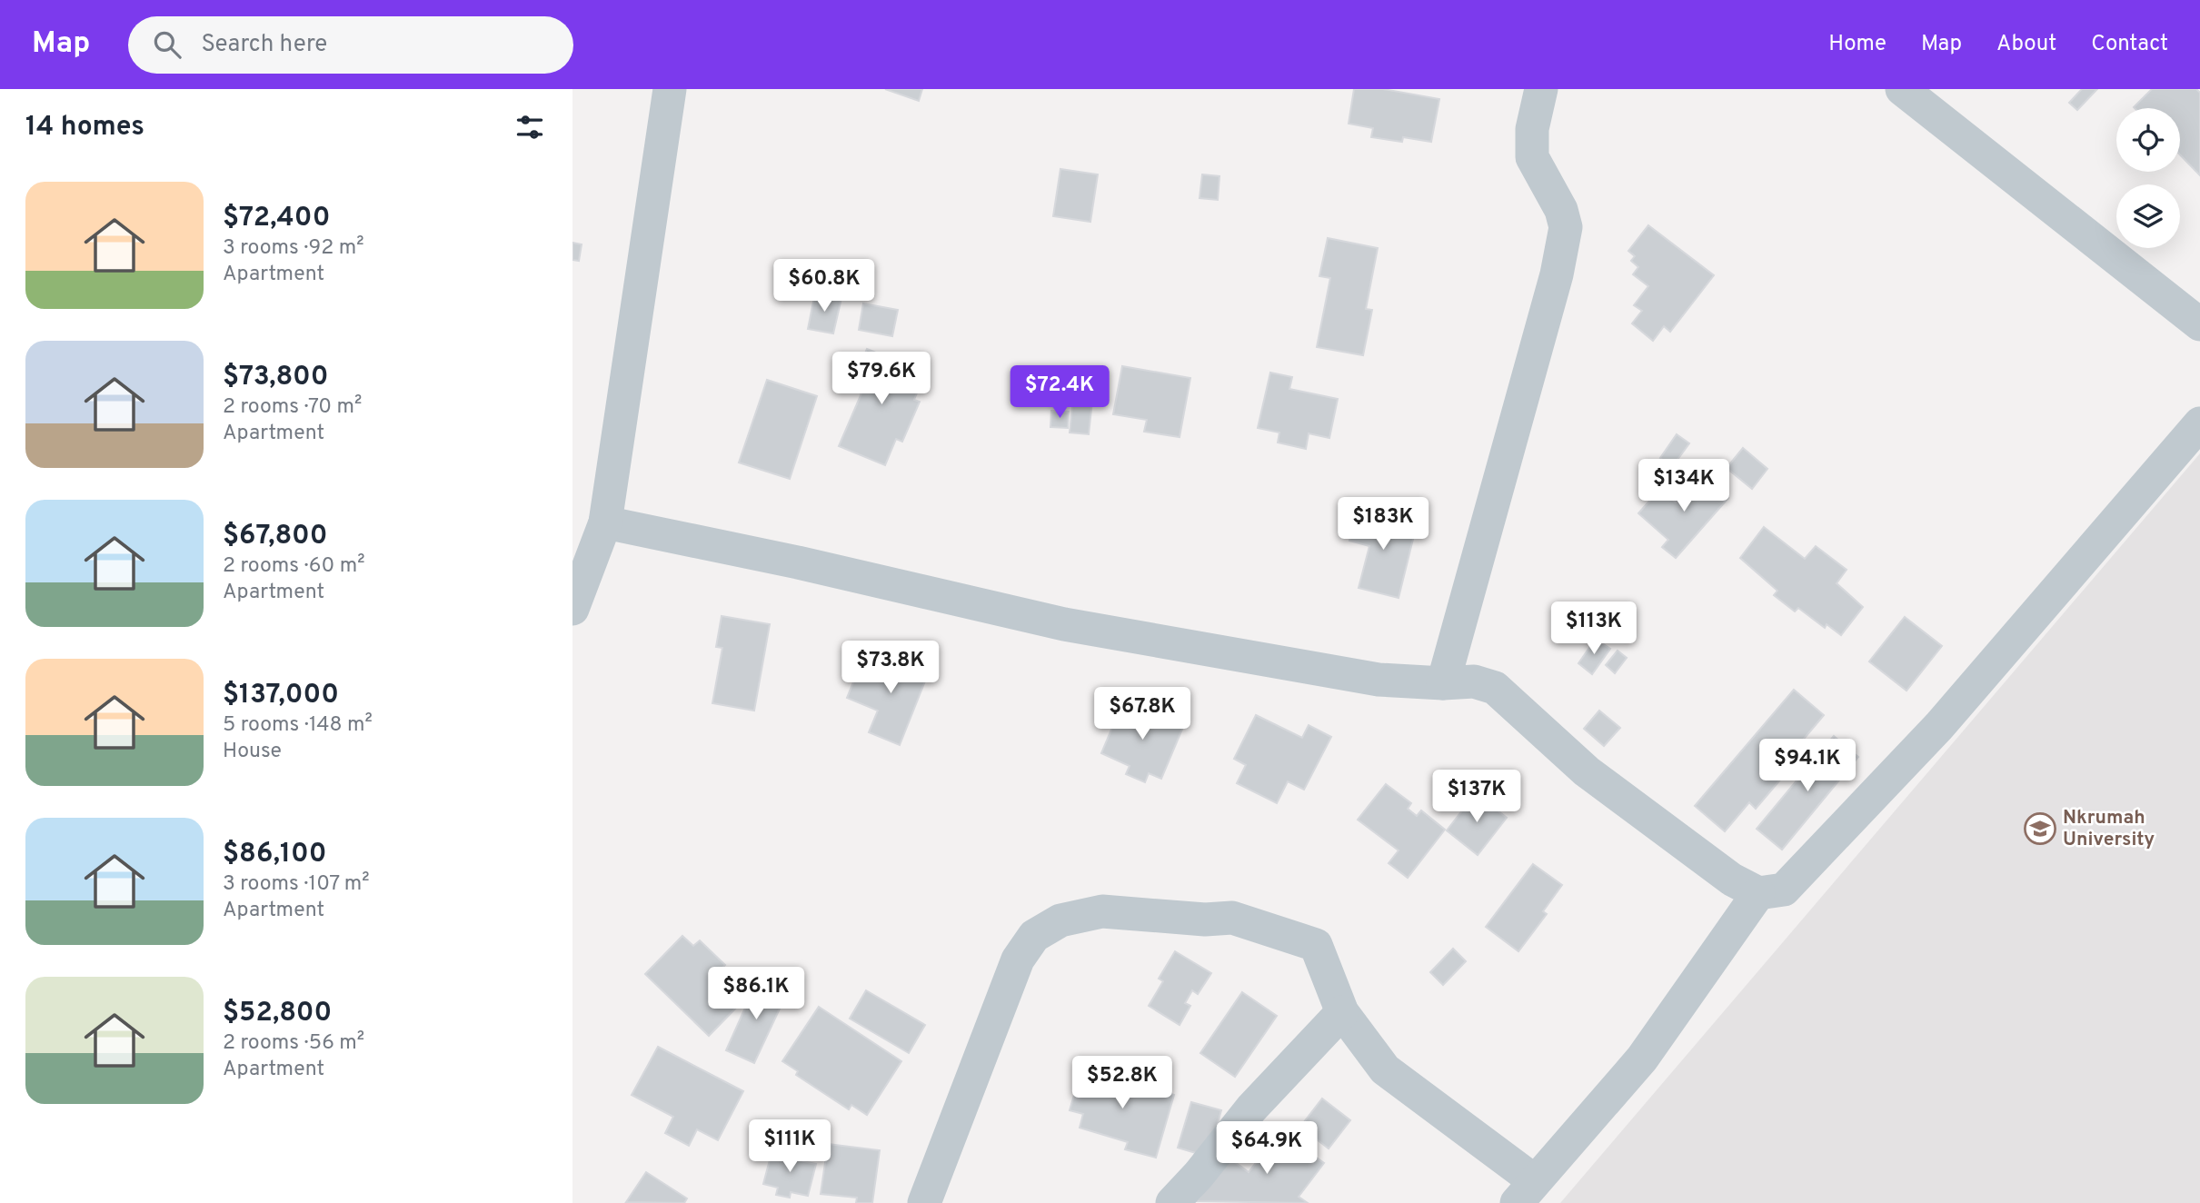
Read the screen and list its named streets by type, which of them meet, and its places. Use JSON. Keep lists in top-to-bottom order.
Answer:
{
  "places": {
    "school or university": ["Nkrumah University"]
  },
  "page": {
    "header": "Map",
    "search": "Search here",
    "nav": [
      "Home",
      "Map",
      "About",
      "Contact"
    ],
    "heading": "14 homes",
    "list": [
      {
        "name": "$72,400",
        "note": "3 rooms · 92 m² · Apartment"
      },
      {
        "name": "$73,800",
        "note": "2 rooms · 70 m² · Apartment"
      },
      {
        "name": "$67,800",
        "note": "2 rooms · 60 m² · Apartment"
      },
      {
        "name": "$137,000",
        "note": "5 rooms · 148 m² · House"
      },
      {
        "name": "$86,100",
        "note": "3 rooms · 107 m² · Apartment"
      },
      {
        "name": "$52,800",
        "note": "2 rooms · 56 m² · Apartment"
      }
    ],
    "price": [
      "$60.8K",
      "$79.6K",
      "$72.4K",
      "$134K",
      "$183K",
      "$113K",
      "$73.8K",
      "$67.8K",
      "$94.1K",
      "$137K",
      "$86.1K",
      "$52.8K",
      "$111K",
      "$64.9K"
    ]
  }
}
